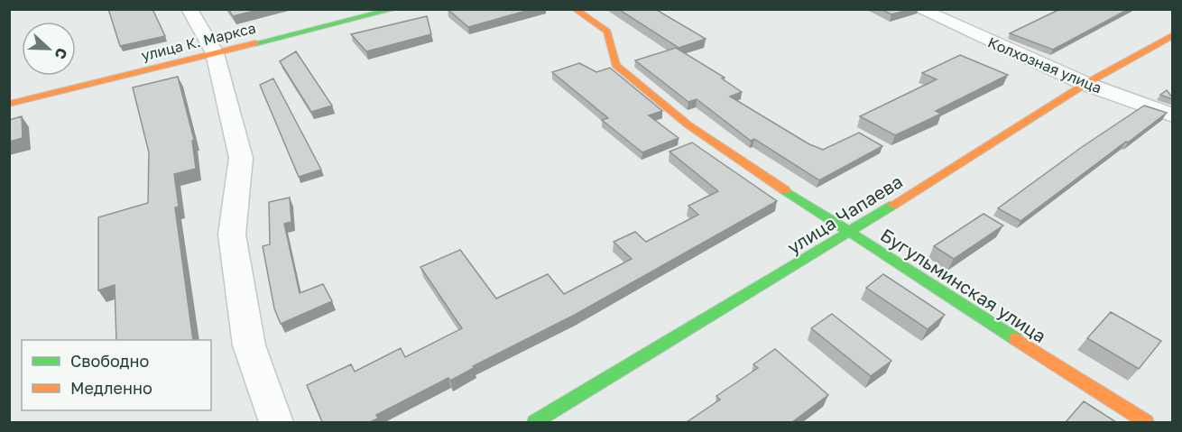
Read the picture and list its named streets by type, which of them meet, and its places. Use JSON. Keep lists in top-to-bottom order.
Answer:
{
  "streets": {
    "street": [
      "улица К. Маркса",
      "Колхозная улица",
      "улица Чапаева",
      "Бугульминская улица"
    ]
  },
  "crossings": [
    ["Колхозная улица", "улица Чапаева"],
    ["улица Чапаева", "Бугульминская улица"]
  ],
  "legend": ["Свободно", "Медленно"],
  "north": "right"
}
